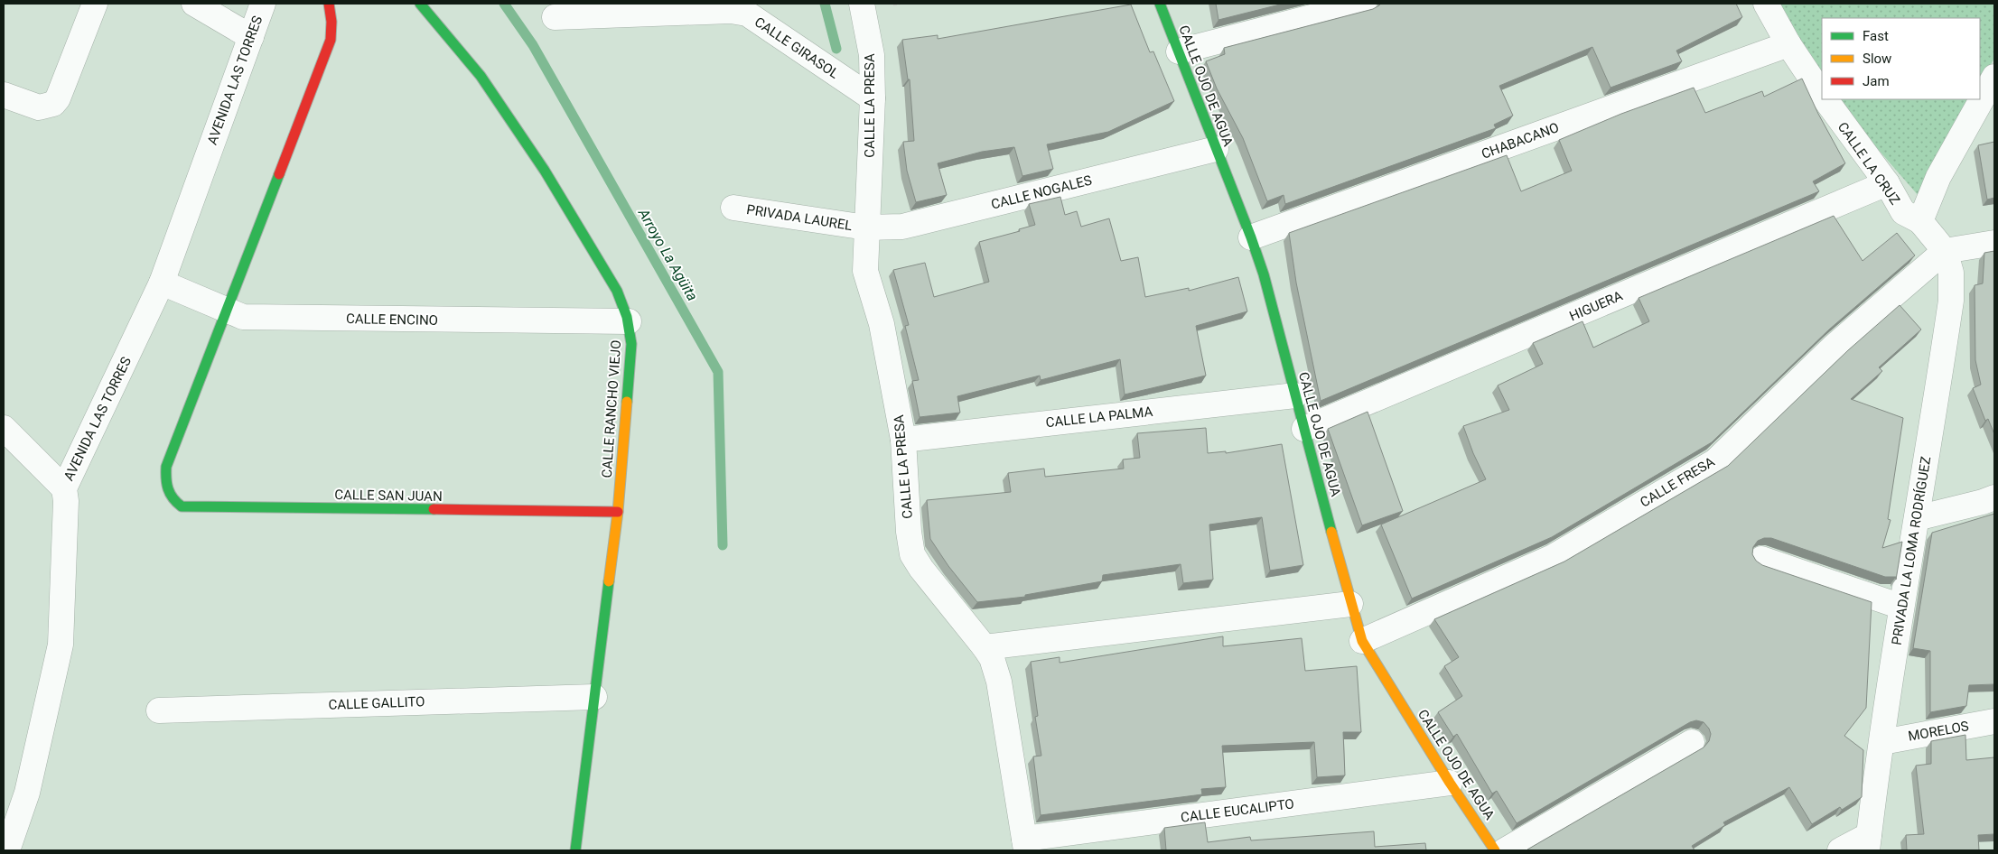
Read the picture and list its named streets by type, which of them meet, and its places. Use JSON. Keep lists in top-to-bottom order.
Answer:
{
  "streets": {
    "street": [
      "CALLE GIRASOL",
      "AVENIDA LAS TORRES",
      "CALLE OJO DE AGUA",
      "CALLE LA PRESA",
      "CHABACANO",
      "CALLE LA CRUZ",
      "CALLE NOGALES",
      "PRIVADA LAUREL",
      "HIGUERA",
      "CALLE ENCINO",
      "CALLE RANCHO VIEJO",
      "CALLE LA PALMA",
      "CALLE FRESA",
      "CALLE SAN JUAN",
      "PRIVADA LA LOMA RODRÍGUEZ",
      "CALLE GALLITO",
      "MORELOS",
      "CALLE EUCALIPTO"
    ]
  },
  "crossings": [
    ["CALLE GIRASOL", "CALLE LA PRESA"],
    ["AVENIDA LAS TORRES", "CALLE ENCINO"],
    ["CALLE OJO DE AGUA", "CHABACANO"],
    ["CALLE OJO DE AGUA", "CALLE NOGALES"],
    ["CALLE OJO DE AGUA", "HIGUERA"],
    ["CALLE OJO DE AGUA", "CALLE LA PALMA"],
    ["CALLE OJO DE AGUA", "CALLE FRESA"],
    ["CALLE OJO DE AGUA", "CALLE EUCALIPTO"],
    ["CALLE LA PRESA", "CALLE NOGALES"],
    ["CALLE LA PRESA", "PRIVADA LAUREL"],
    ["CALLE LA PRESA", "CALLE LA PALMA"],
    ["CALLE LA PRESA", "CALLE EUCALIPTO"],
    ["CHABACANO", "CALLE LA CRUZ"],
    ["CALLE LA CRUZ", "HIGUERA"],
    ["CALLE LA CRUZ", "CALLE FRESA"],
    ["CALLE LA CRUZ", "PRIVADA LA LOMA RODRÍGUEZ"],
    ["CALLE NOGALES", "PRIVADA LAUREL"],
    ["CALLE ENCINO", "CALLE RANCHO VIEJO"],
    ["CALLE ENCINO", "CALLE SAN JUAN"],
    ["CALLE RANCHO VIEJO", "CALLE SAN JUAN"],
    ["CALLE RANCHO VIEJO", "CALLE GALLITO"],
    ["CALLE FRESA", "PRIVADA LA LOMA RODRÍGUEZ"],
    ["PRIVADA LA LOMA RODRÍGUEZ", "MORELOS"]
  ],
  "water": ["Arroyo La Agüita"],
  "legend": ["Fast", "Slow", "Jam"]
}
